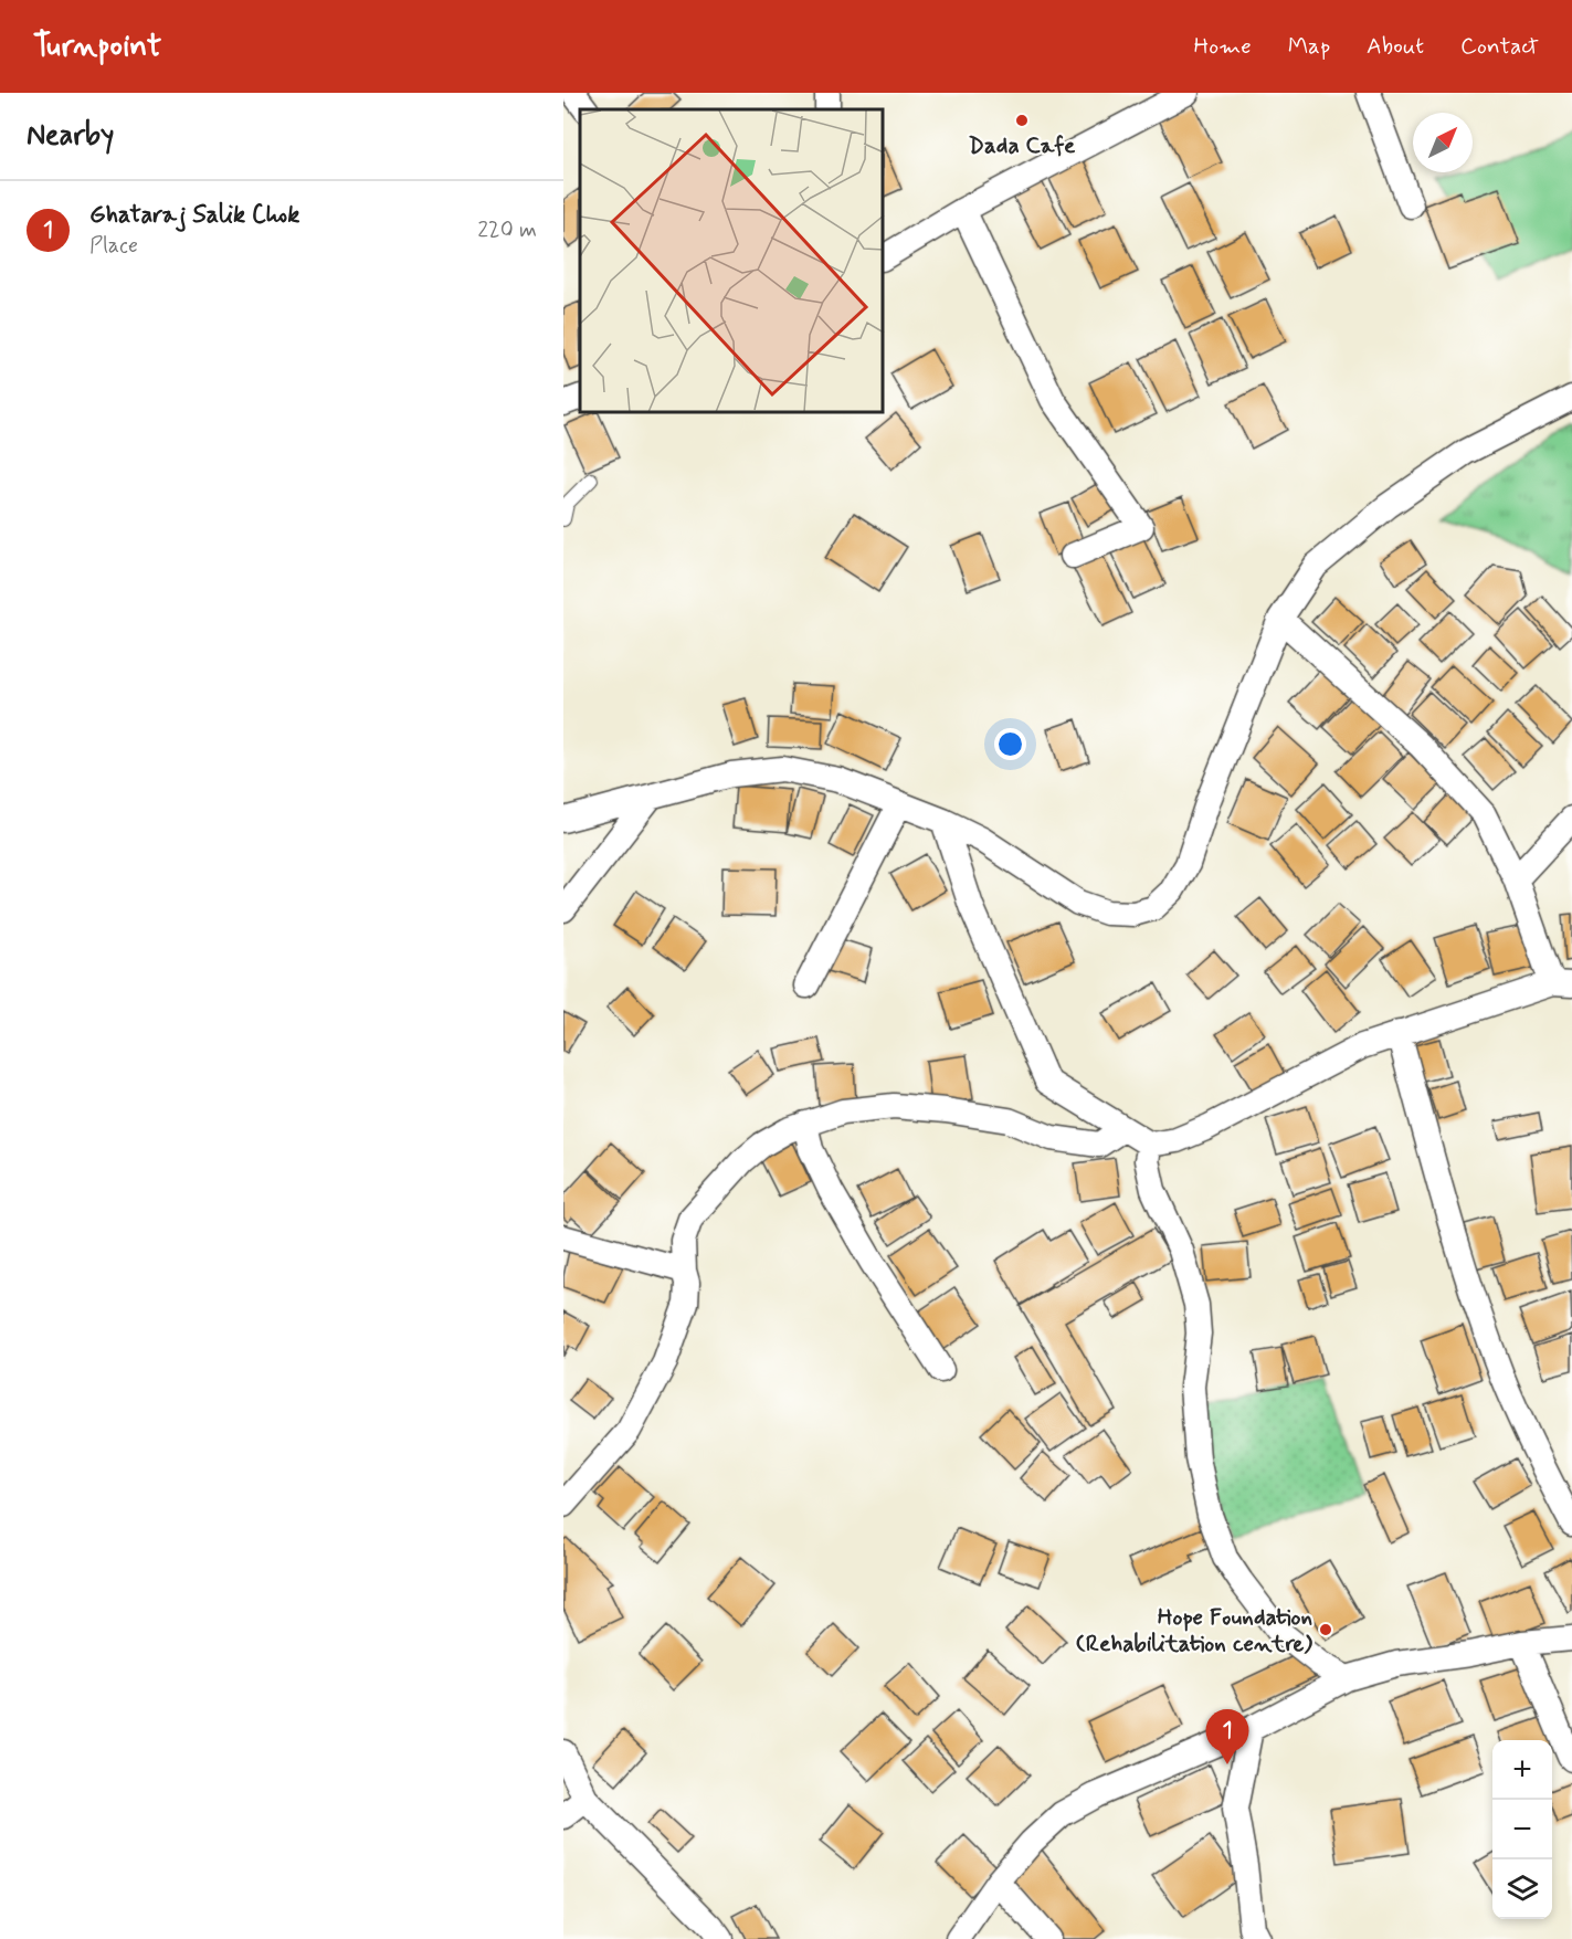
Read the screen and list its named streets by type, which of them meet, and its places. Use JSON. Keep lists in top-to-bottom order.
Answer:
{
  "places": ["Dada Cafe", "Hope Foundation (Rehabilitation centre)"],
  "north": "top right",
  "page": {
    "header": "Turnpoint",
    "nav": [
      "Home",
      "Map",
      "About",
      "Contact"
    ],
    "heading": "Nearby",
    "list": [
      {
        "mark": "1",
        "name": "Ghataraj Salik Chok",
        "note": "Place",
        "value": "220 m"
      }
    ],
    "pins": "1",
    "map_buttons": ["+", "−"]
  }
}
